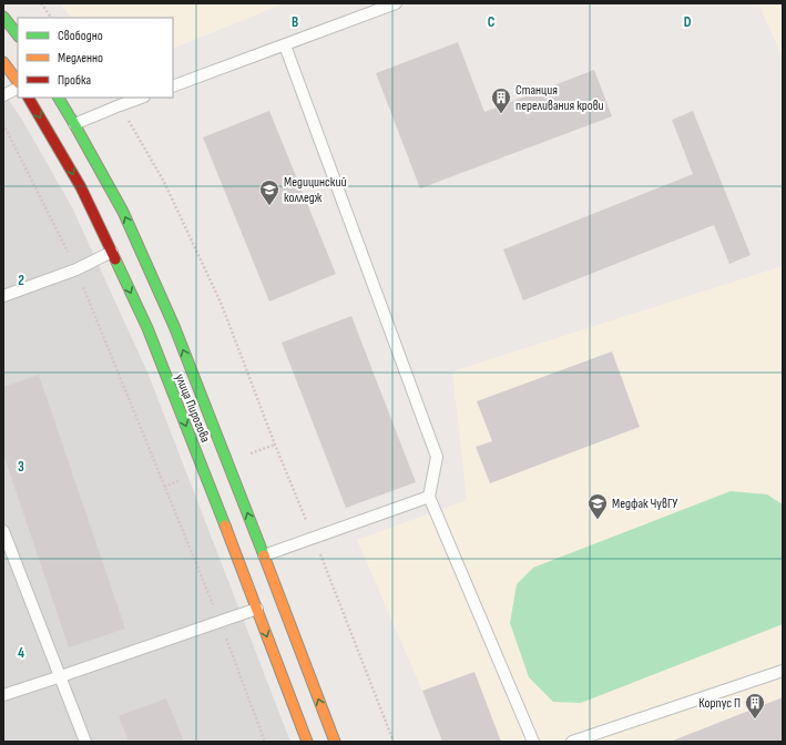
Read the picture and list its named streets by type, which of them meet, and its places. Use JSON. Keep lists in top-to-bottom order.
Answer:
{
  "streets": {
    "main road": ["улица Пирогова"]
  },
  "places": {
    "building": ["Станция переливания крови", "Корпус П"],
    "school or university": ["Медицинский колледж", "Медфак ЧувГУ"]
  },
  "legend": ["Свободно", "Медленно", "Пробка"],
  "grid": {
    "columns": ["B", "C", "D"],
    "rows": ["2", "3", "4"]
  }
}
